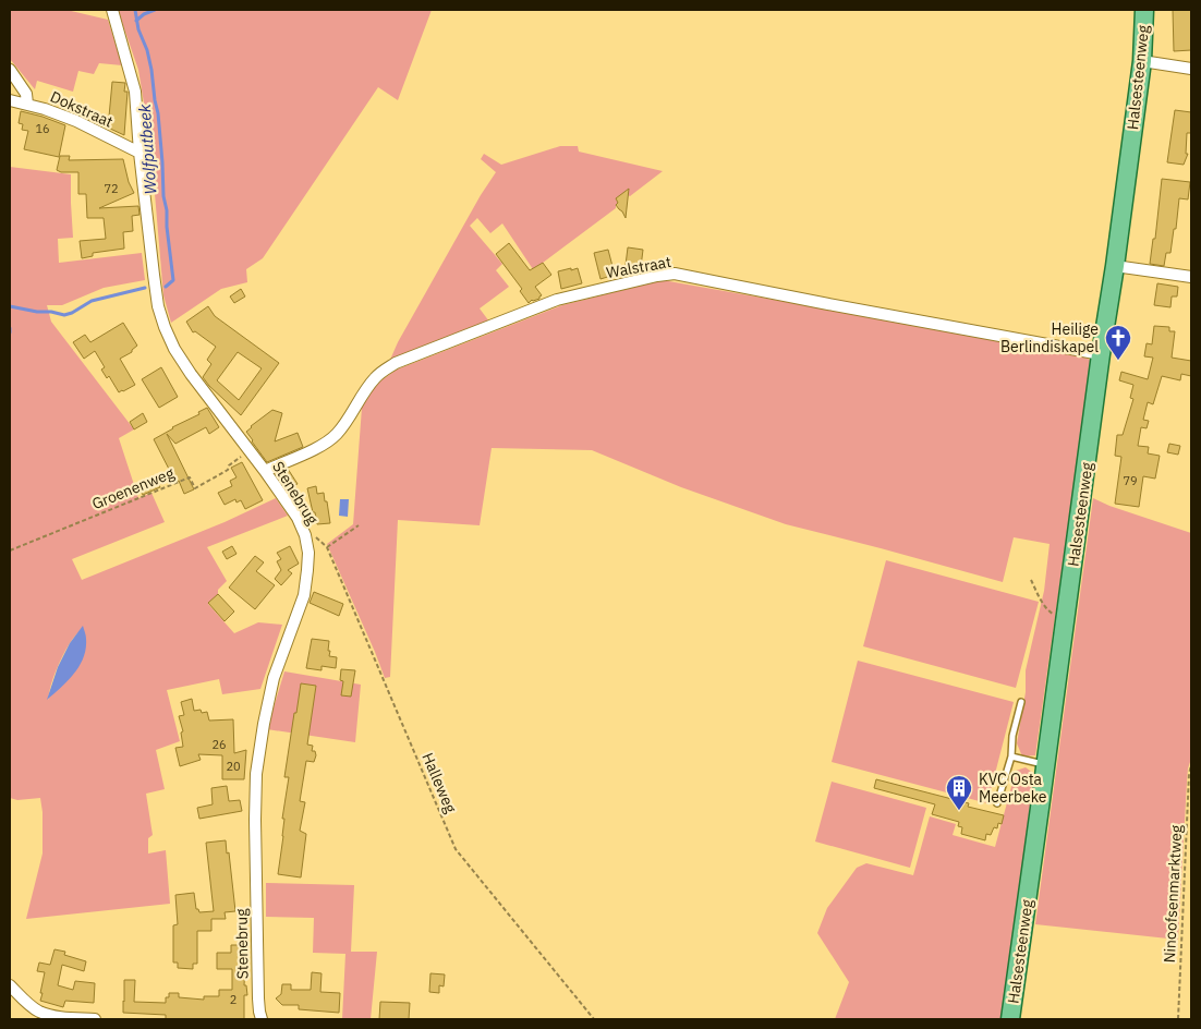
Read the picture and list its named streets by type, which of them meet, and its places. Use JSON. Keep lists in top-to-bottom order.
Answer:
{
  "streets": {
    "main road": ["Halsesteenweg"],
    "street": ["Dokstraat", "Walstraat", "Stenebrug"],
    "path": ["Groenenweg", "Halleweg", "Ninoofsenmarktweg"]
  },
  "crossings": [
    ["Halsesteenweg", "Walstraat"],
    ["Dokstraat", "Stenebrug"],
    ["Walstraat", "Stenebrug"],
    ["Groenenweg", "Stenebrug"]
  ],
  "water": ["Wolfputbeek"],
  "places": {
    "church": ["Heilige Berlindiskapel"],
    "building": ["KVC Osta Meerbeke"]
  },
  "house_numbers": [
    "16",
    "72",
    "79",
    "26",
    "20",
    "2"
  ]
}
